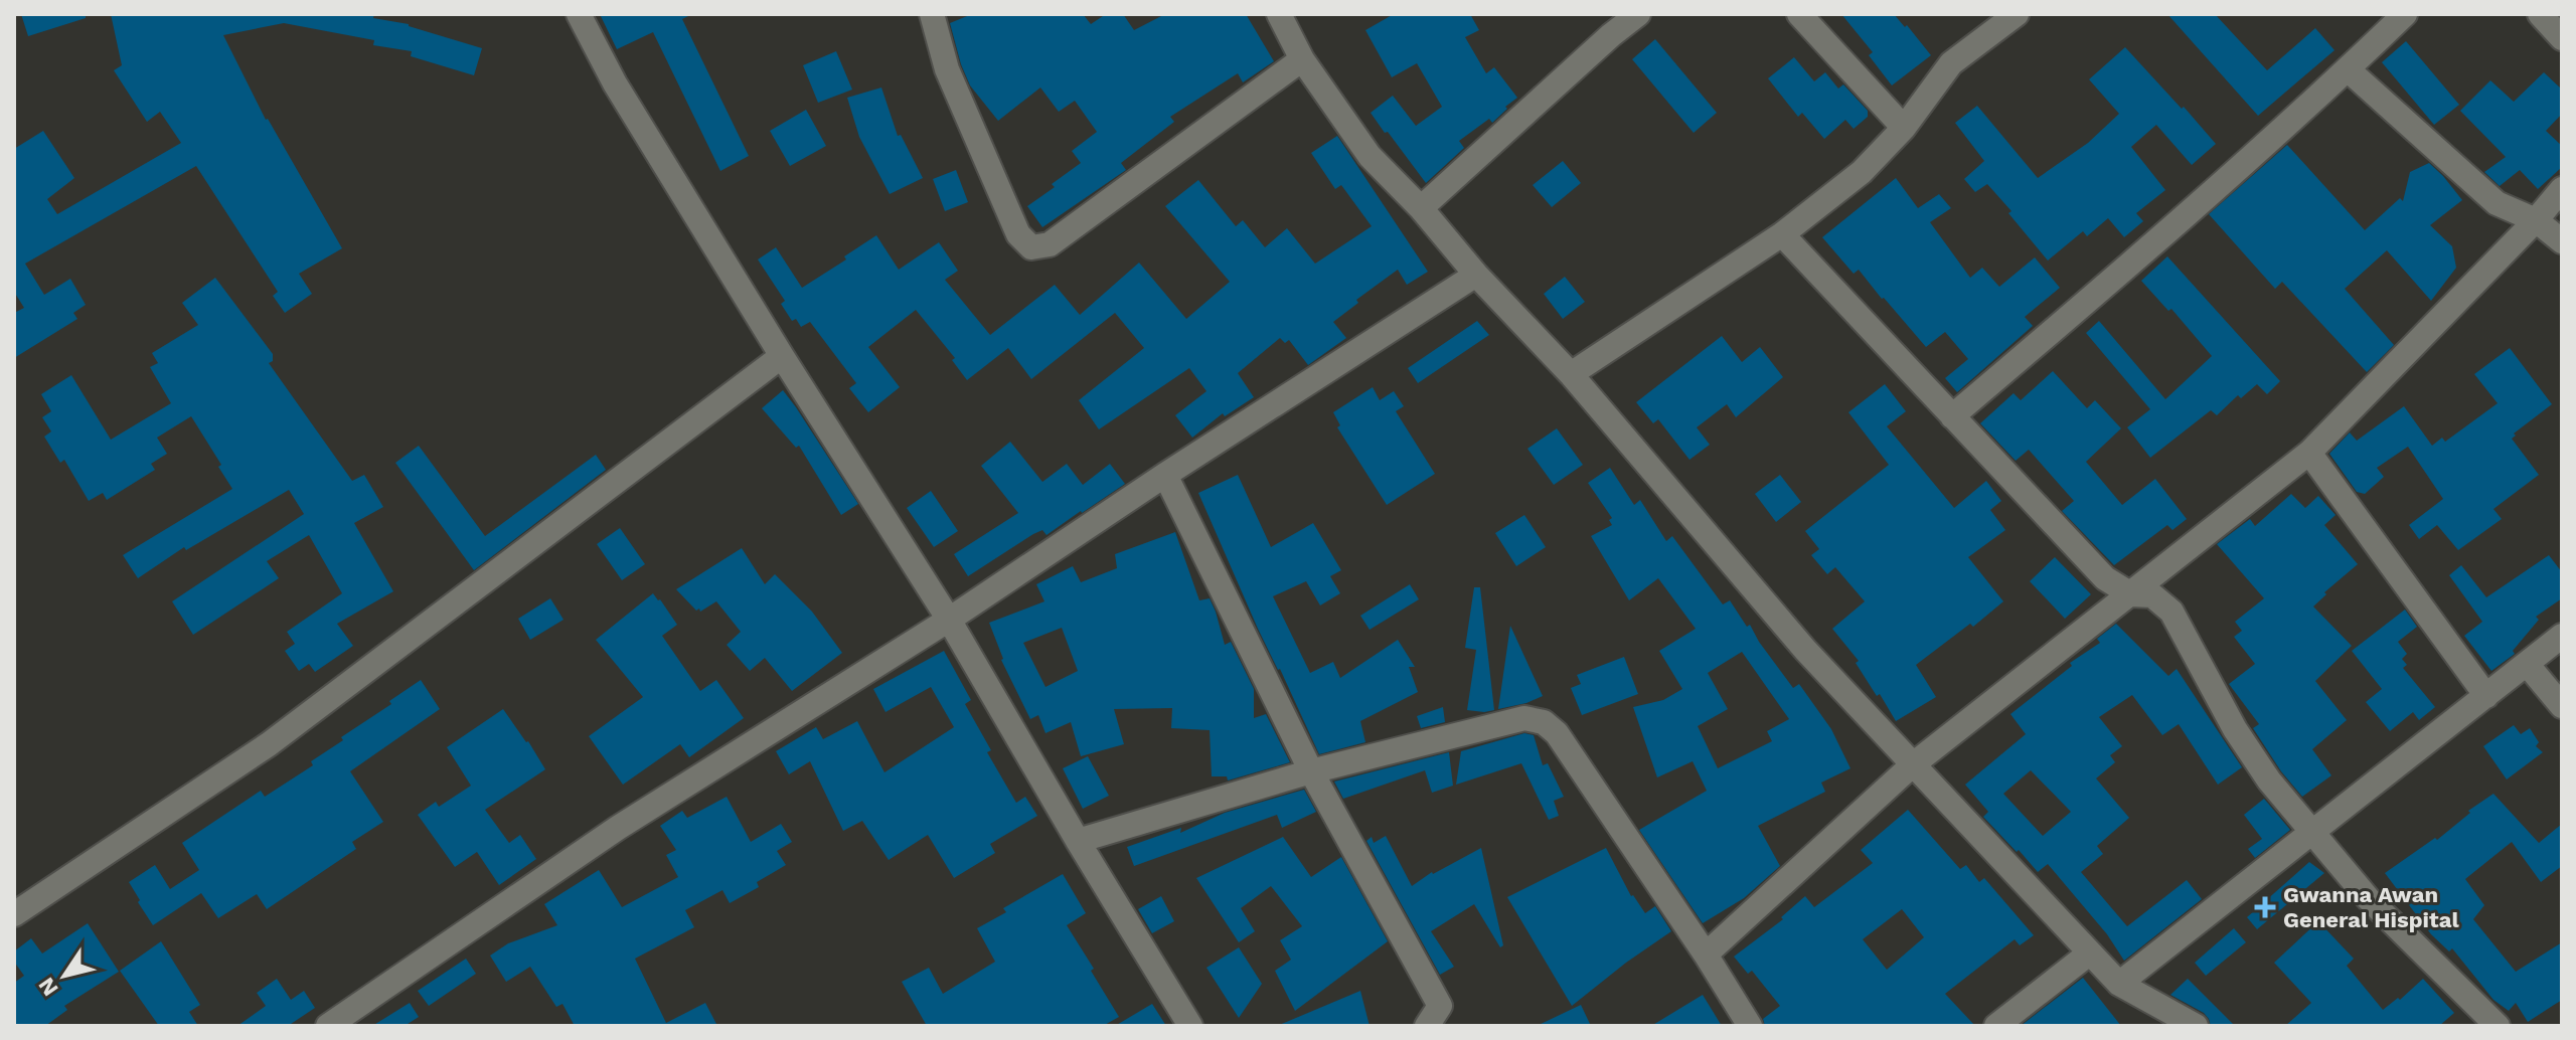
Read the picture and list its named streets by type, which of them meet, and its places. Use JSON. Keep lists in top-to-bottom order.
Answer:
{
  "places": {
    "health": ["Gwanna Awan General Hispital"]
  },
  "north": "bottom left"
}
